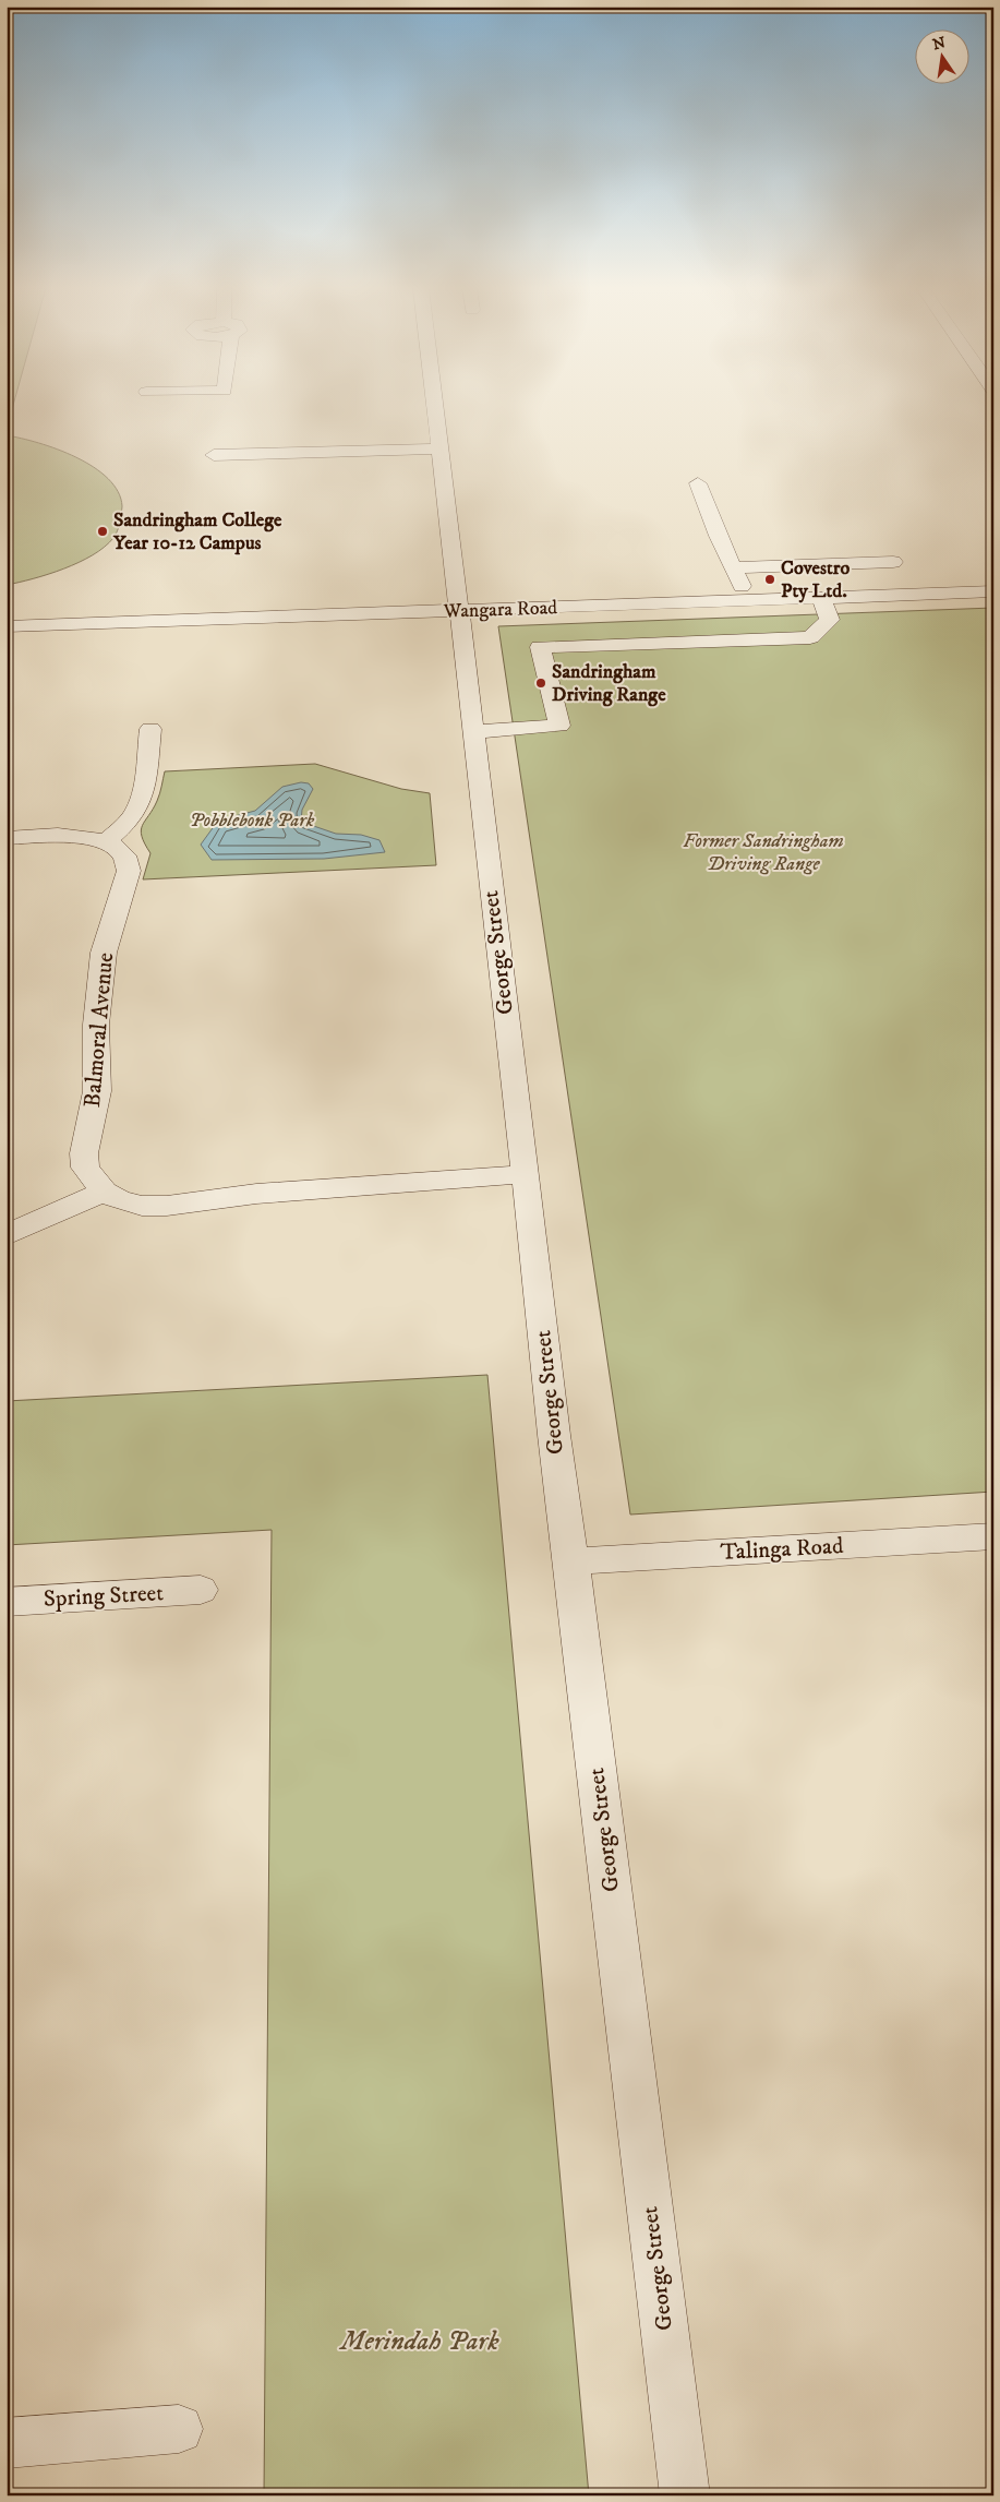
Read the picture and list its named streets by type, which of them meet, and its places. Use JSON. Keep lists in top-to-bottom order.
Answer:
{
  "streets": {
    "street": [
      "Wangara Road",
      "George Street",
      "Balmoral Avenue",
      "Talinga Road",
      "Spring Street"
    ]
  },
  "crossings": [
    ["Wangara Road", "George Street"],
    ["George Street", "Balmoral Avenue"],
    ["George Street", "Talinga Road"]
  ],
  "parks": ["Pobblebonk Park", "Former Sandringham Driving Range", "Merindah Park"],
  "places": ["Sandringham College Year 10-12 Campus", "Covestro Pty Ltd.", "Sandringham Driving Range"],
  "north": "top"
}
